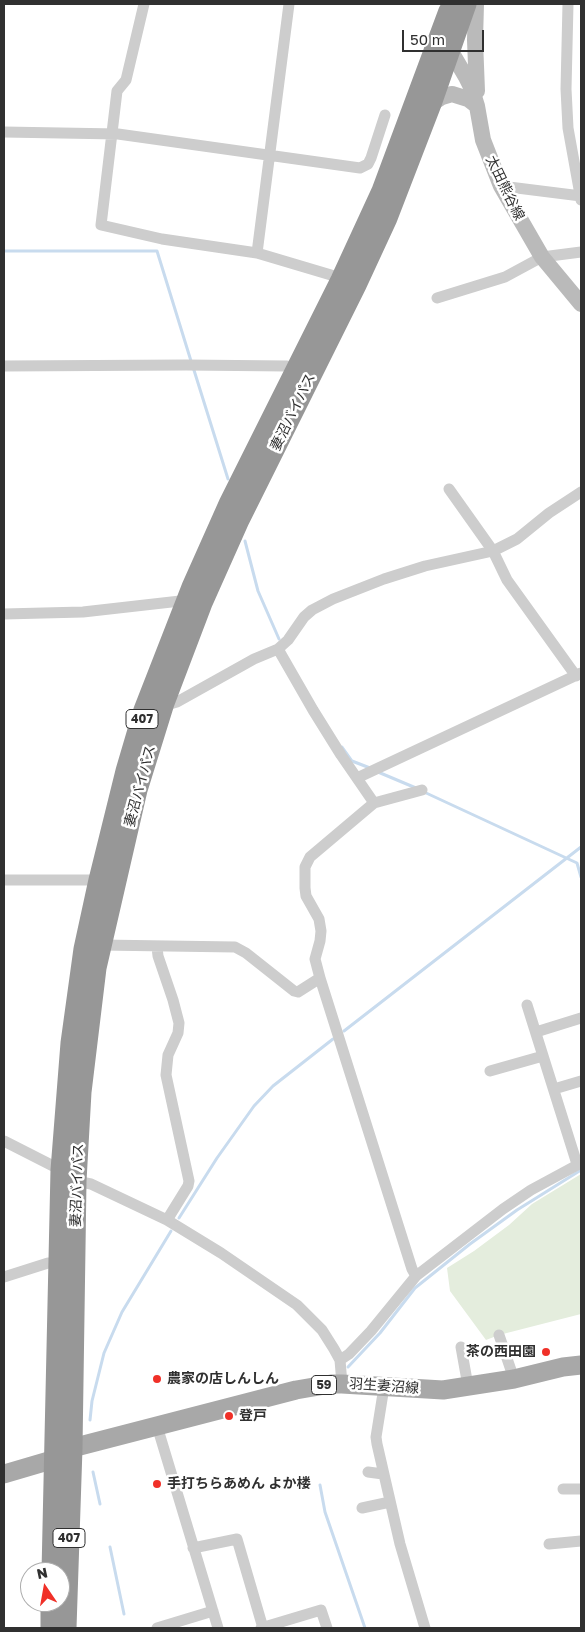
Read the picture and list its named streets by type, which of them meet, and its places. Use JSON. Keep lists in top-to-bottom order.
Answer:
{
  "streets": {
    "highway": ["妻沼バイパス", "407"],
    "main road": ["太田熊谷線", "59", "羽生妻沼線"]
  },
  "crossings": [
    ["太田熊谷線", "妻沼バイパス"],
    ["妻沼バイパス", "羽生妻沼線"]
  ],
  "places": [
    "茶の西田園",
    "農家の店しんしん",
    "登戸",
    "手打ちらあめん よか楼"
  ],
  "scale_bar": "50 m",
  "north": "top"
}
